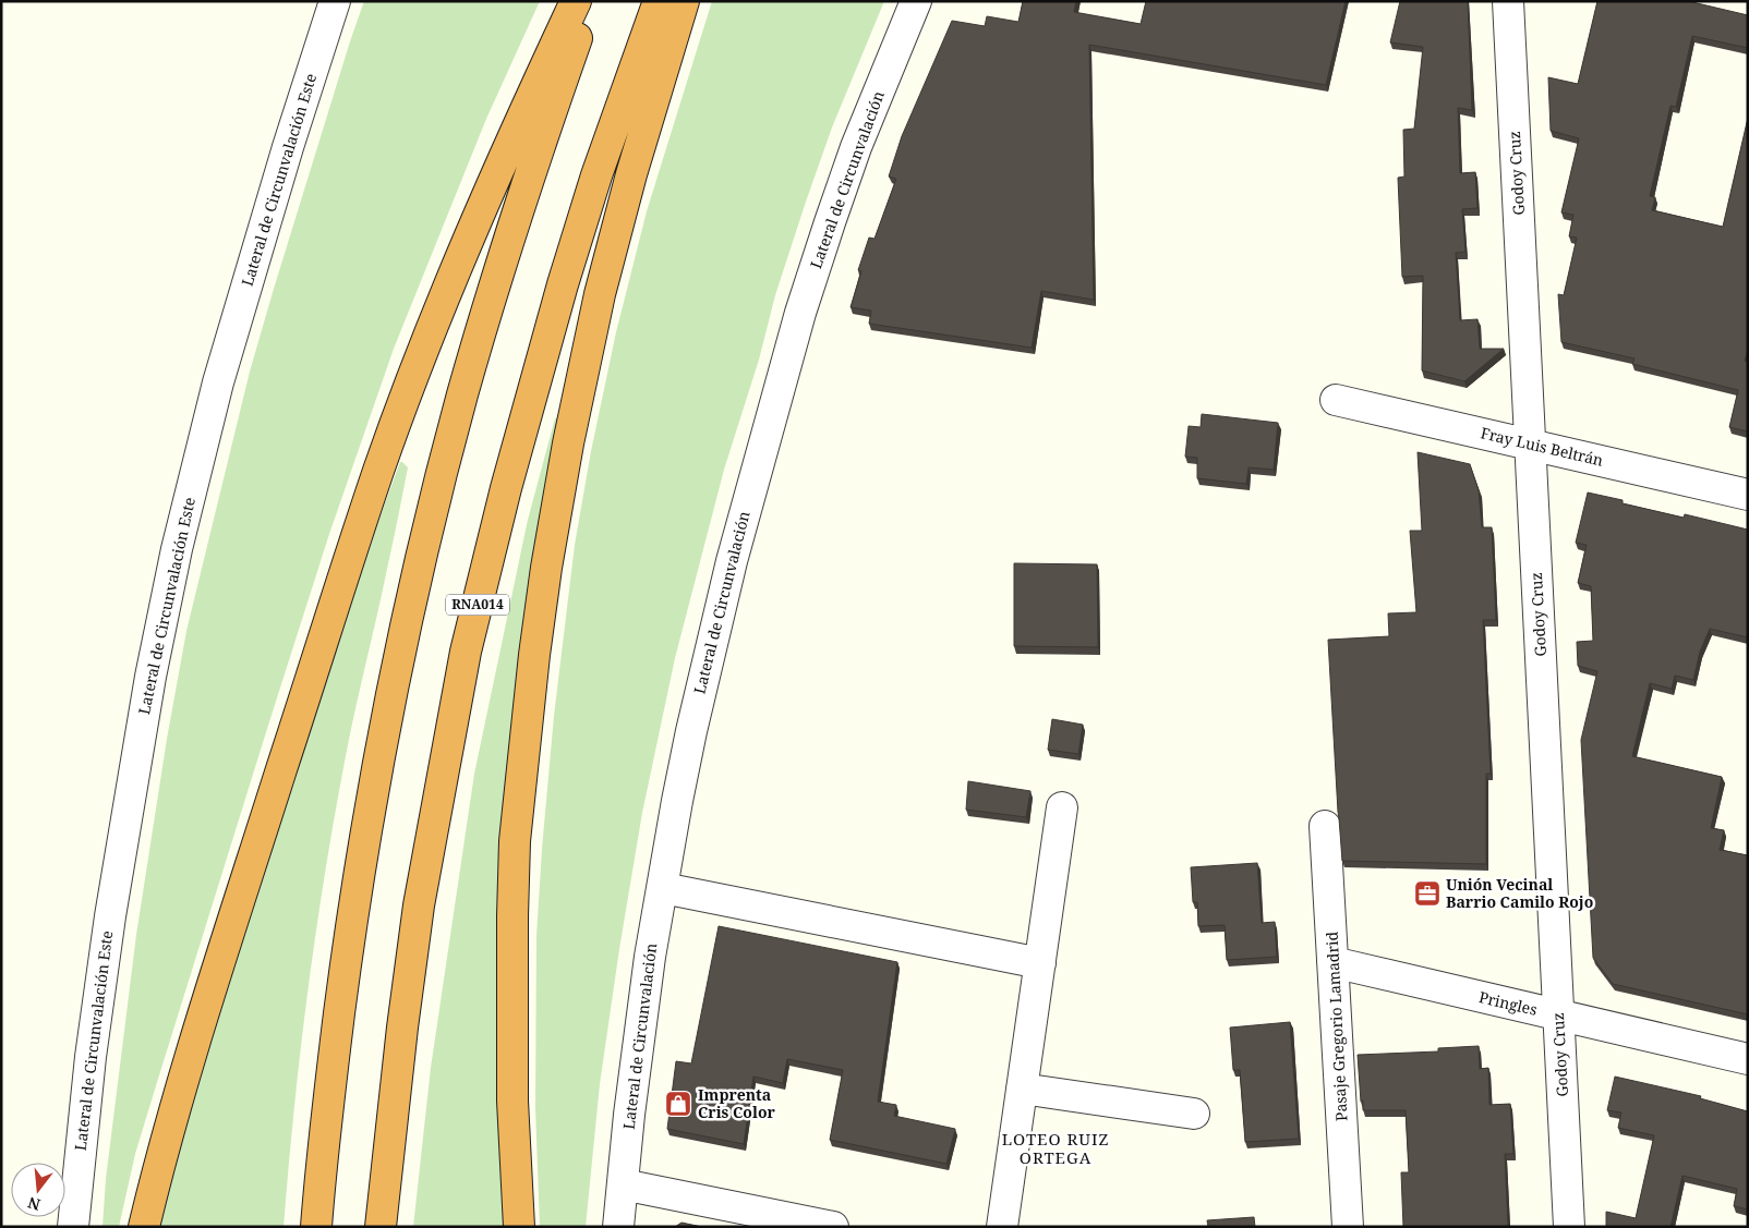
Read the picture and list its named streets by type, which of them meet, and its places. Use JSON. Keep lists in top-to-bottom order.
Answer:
{
  "streets": {
    "highway": ["RNA014"],
    "street": [
      "Godoy Cruz",
      "Lateral de Circunvalación Este",
      "Lateral de Circunvalación",
      "Fray Luis Beltrán",
      "Pringles",
      "Pasaje Gregorio Lamadrid"
    ]
  },
  "crossings": [
    ["Godoy Cruz", "Fray Luis Beltrán"],
    ["Godoy Cruz", "Pringles"],
    ["Pringles", "Pasaje Gregorio Lamadrid"]
  ],
  "districts": ["LOTEO RUIZ ORTEGA"],
  "places": {
    "office": ["Unión Vecinal Barrio Camilo Rojo"],
    "shop": ["Imprenta Cris Color"]
  },
  "north": "bottom"
}
